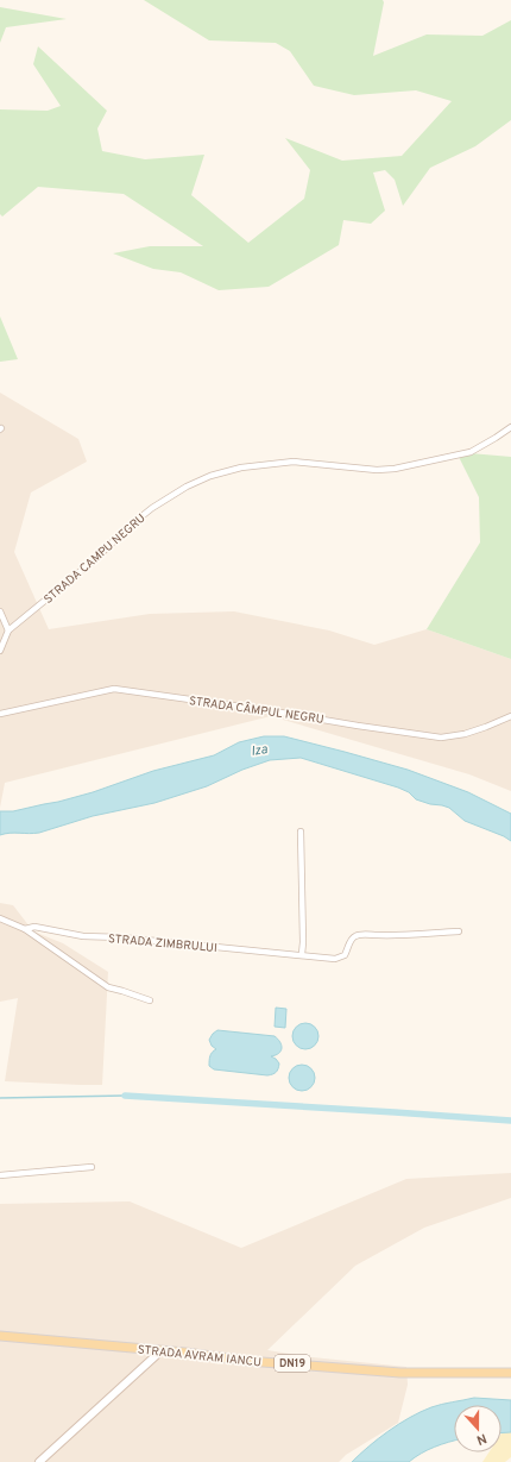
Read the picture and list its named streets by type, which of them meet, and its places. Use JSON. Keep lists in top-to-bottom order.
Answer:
{
  "streets": {
    "main road": ["STRADA AVRAM IANCU", "DN19"],
    "street": ["STRADA CAMPU NEGRU", "STRADA CÂMPUL NEGRU", "STRADA ZIMBRULUI"]
  },
  "water": ["Iza"],
  "north": "bottom"
}
